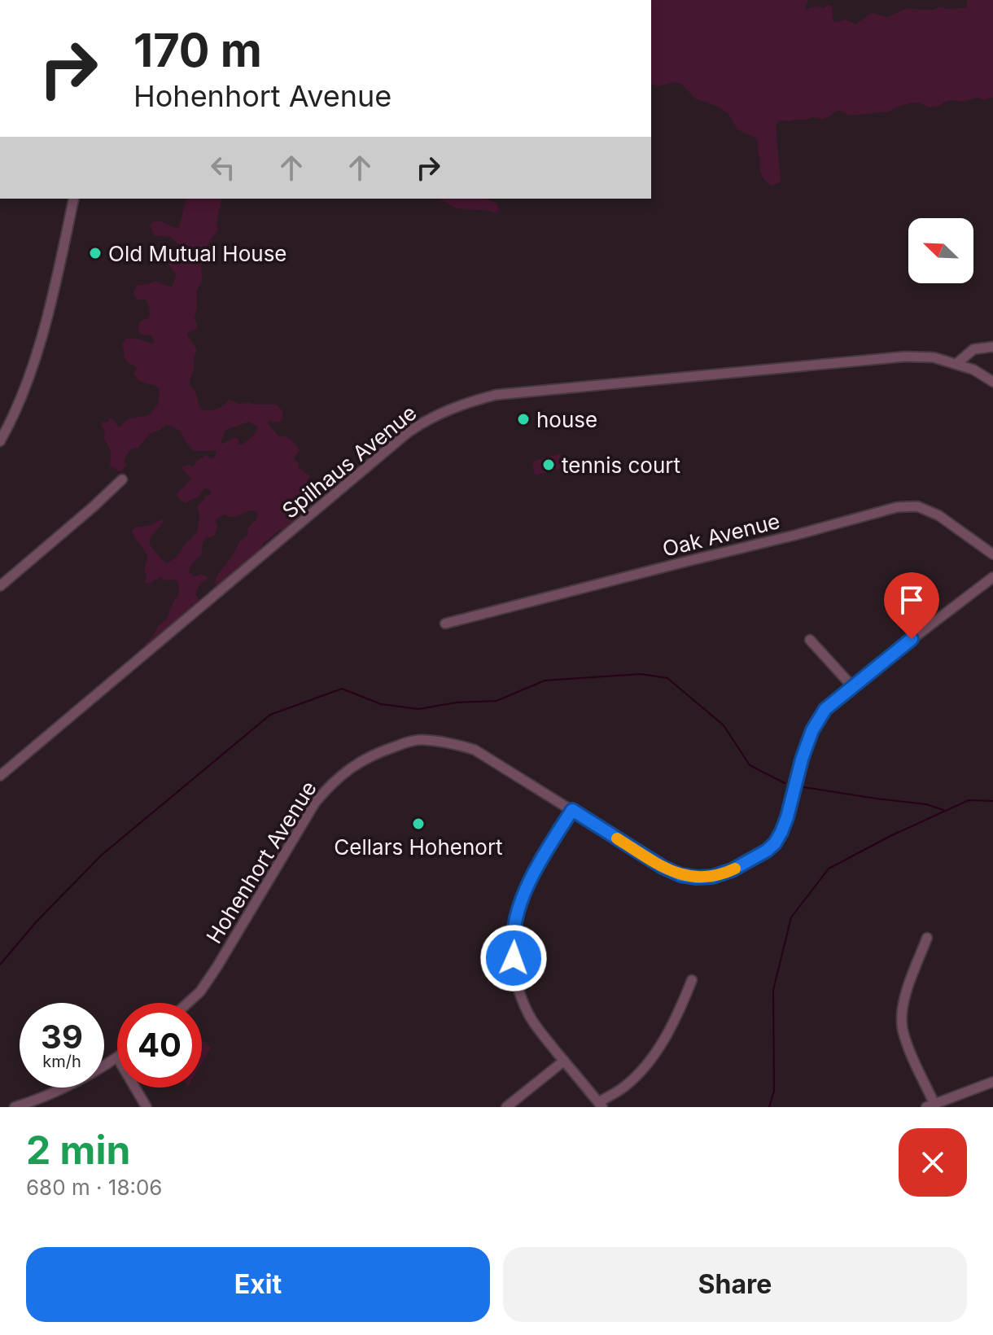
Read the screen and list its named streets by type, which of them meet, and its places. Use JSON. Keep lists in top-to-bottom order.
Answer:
{
  "streets": {
    "street": ["Spilhaus Avenue", "Oak Avenue", "Hohenhort Avenue"]
  },
  "places": [
    "Old Mutual House",
    "house",
    "tennis court",
    "Cellars Hohenort"
  ],
  "north": "top left",
  "page": {
    "turn": ["170 m", "Hohenhort Avenue"],
    "speed": "39 km/h",
    "limit": "40",
    "heading": ["2 min", "680 m · 18:06"],
    "buttons": ["Exit", "Share"]
  }
}
